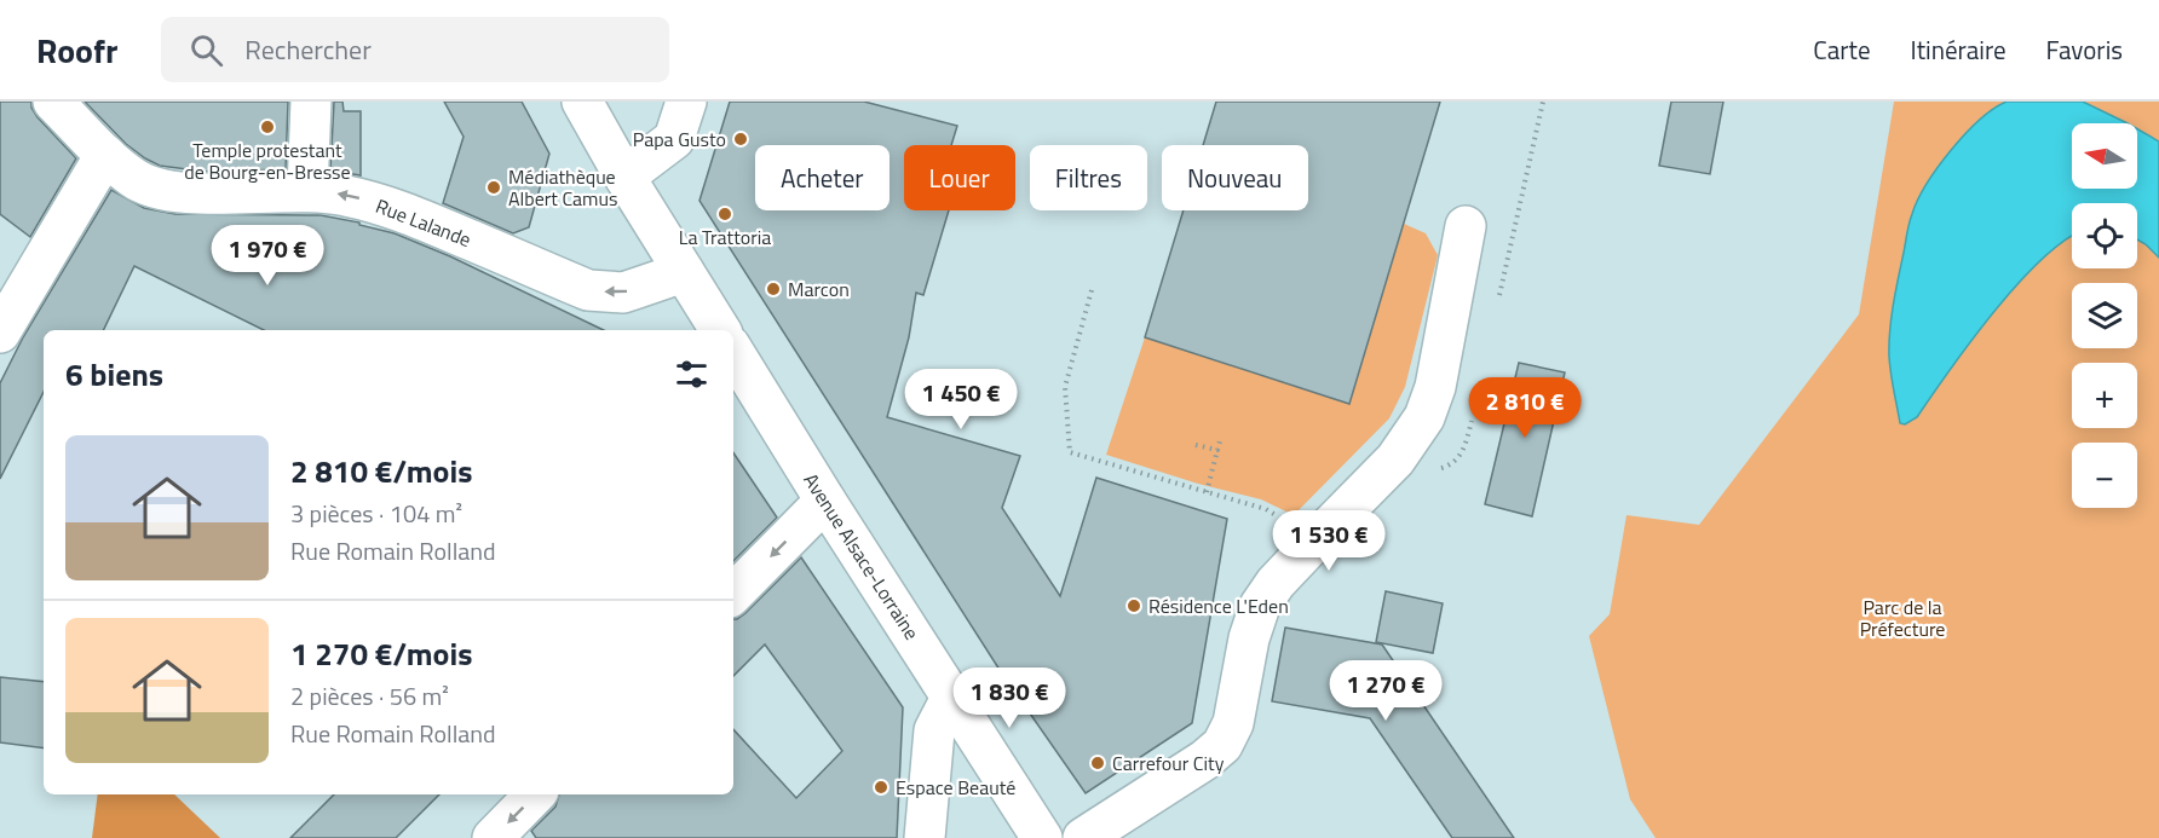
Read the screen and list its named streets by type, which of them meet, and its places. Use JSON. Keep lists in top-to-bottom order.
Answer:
{
  "streets": {
    "street": ["Rue Lalande", "Avenue Alsace-Lorraine"]
  },
  "one_way": ["Rue Lalande"],
  "parks": ["Parc de la Préfecture"],
  "places": [
    "Temple protestant de Bourg-en-Bresse",
    "Papa Gusto",
    "Médiathèque Albert Camus",
    "La Trattoria",
    "Marcon",
    "Résidence L'Eden",
    "Carrefour City",
    "Espace Beauté"
  ],
  "north": "left",
  "page": {
    "header": "Roofr",
    "search": "Rechercher",
    "nav": ["Carte", "Itinéraire", "Favoris"],
    "map_buttons": ["+", "−"],
    "chip": [
      "Acheter",
      "Louer",
      "Filtres",
      "Nouveau"
    ],
    "price": [
      "1 970 €",
      "1 450 €",
      "2 810 €",
      "1 530 €",
      "1 270 €",
      "1 830 €"
    ],
    "heading": "6 biens",
    "list": [
      {
        "name": "2 810 €/mois",
        "note": "3 pièces · 104 m² · Rue Romain Rolland"
      },
      {
        "name": "1 270 €/mois",
        "note": "2 pièces · 56 m² · Rue Romain Rolland"
      }
    ]
  }
}
